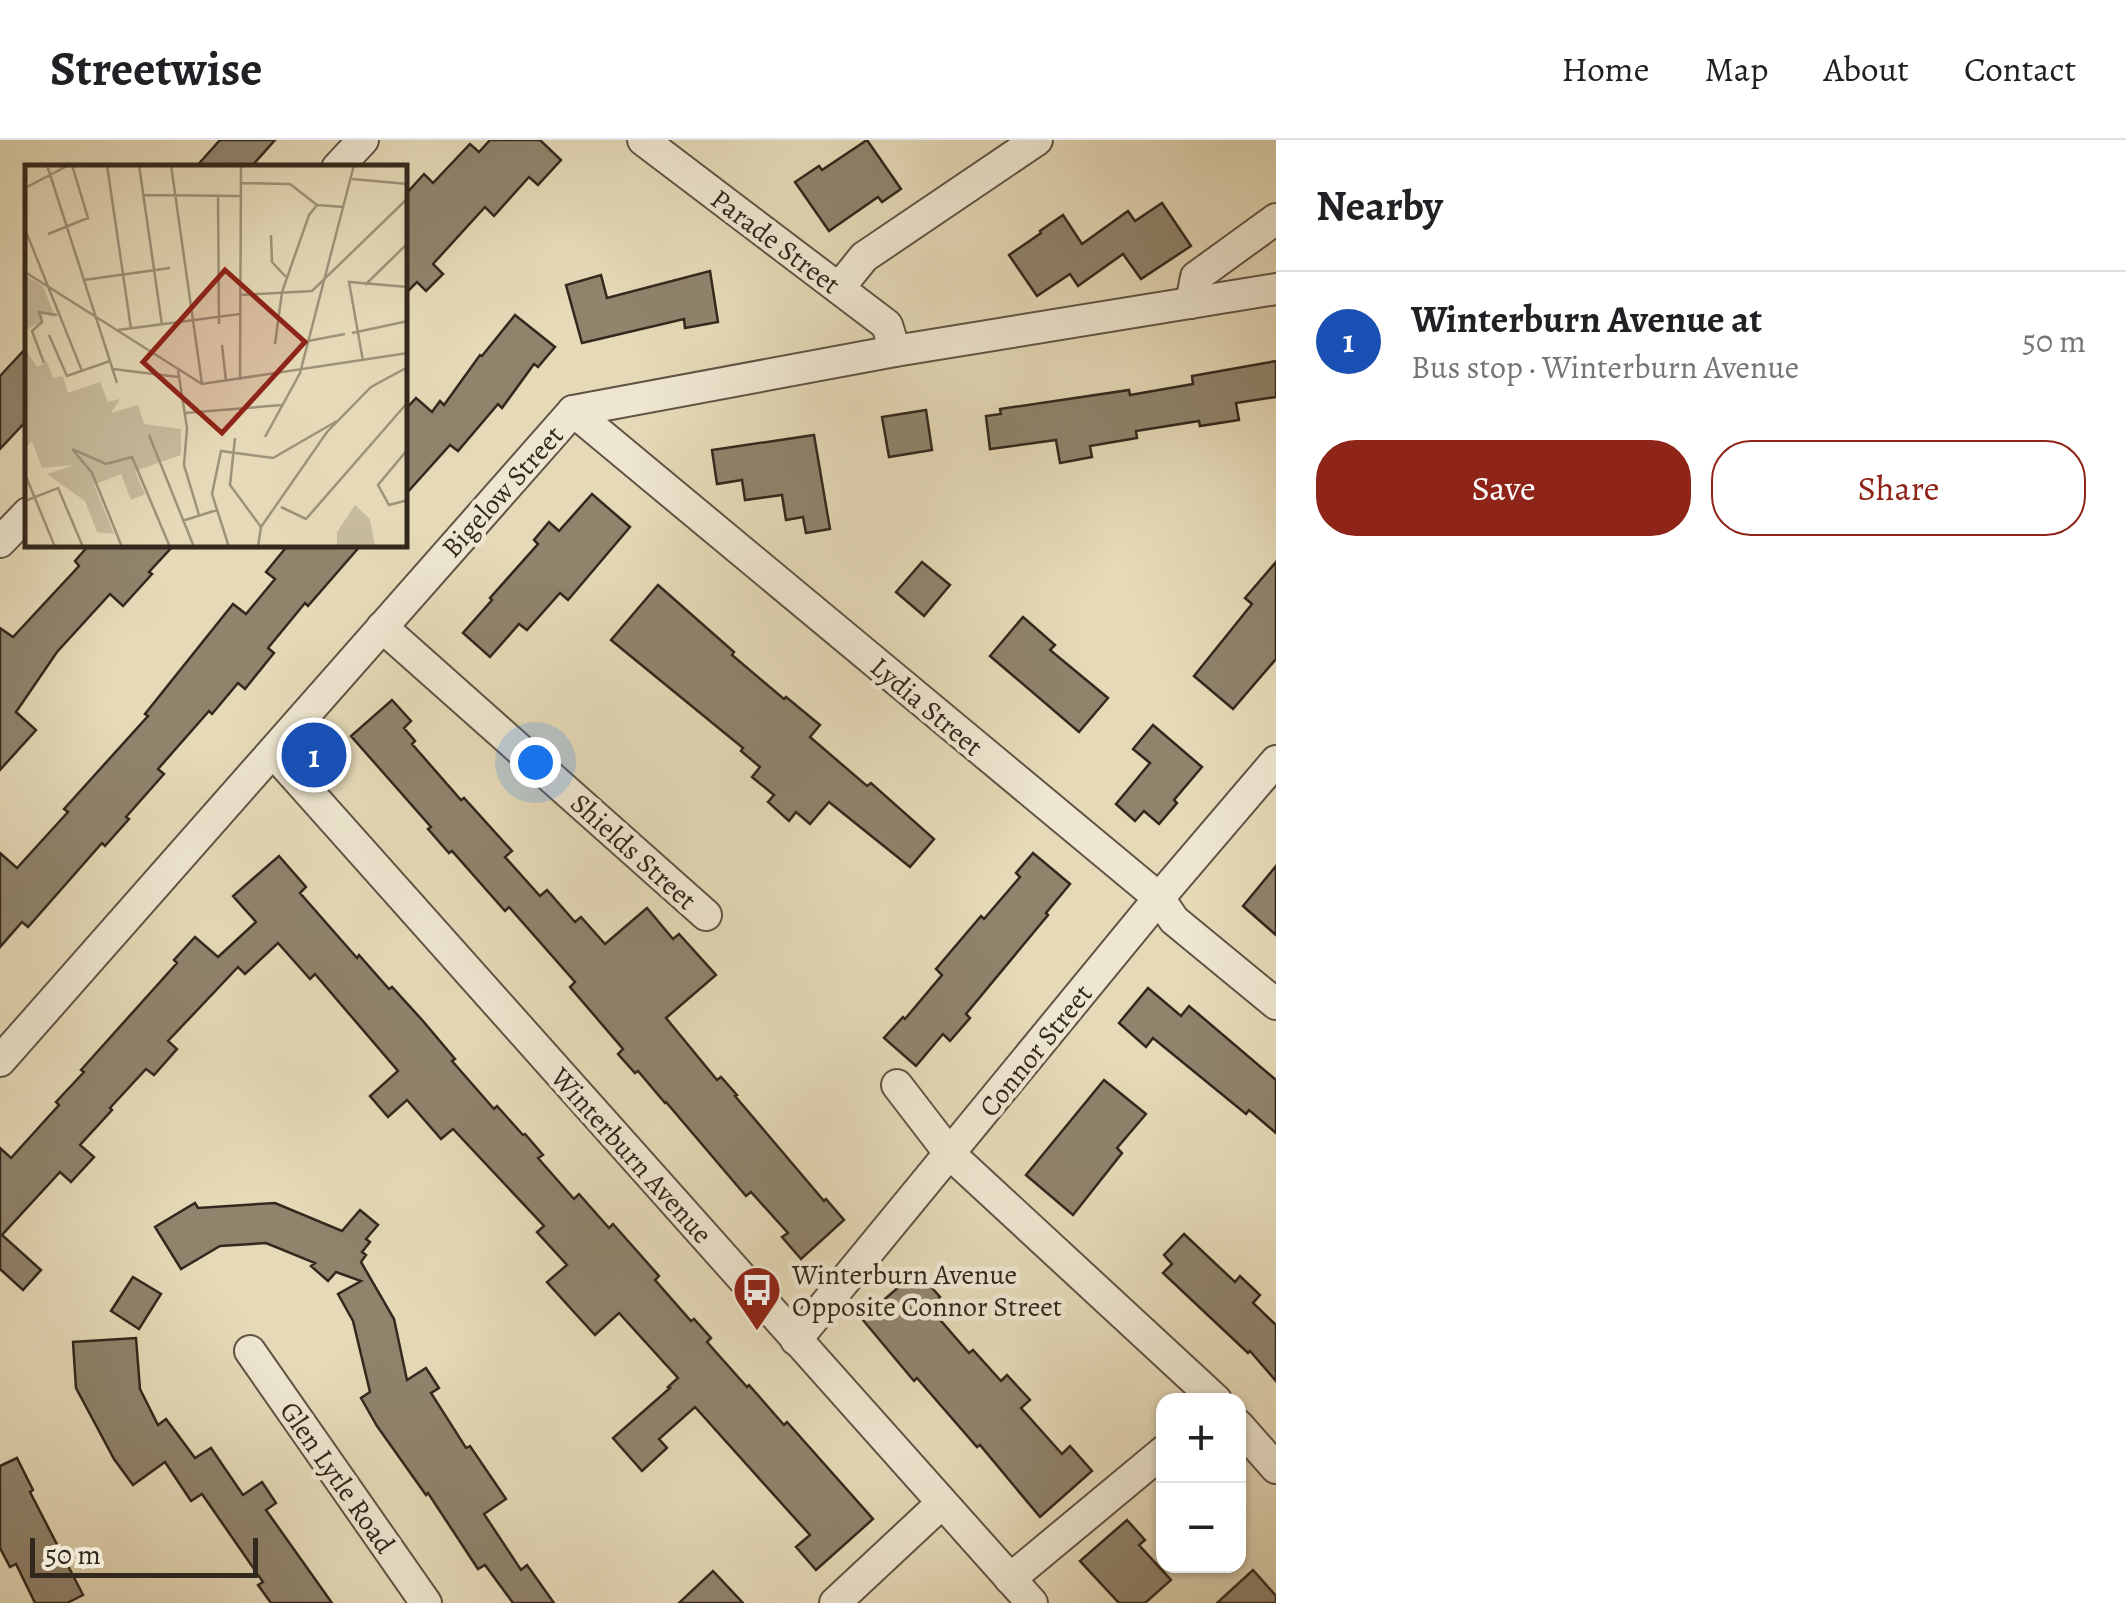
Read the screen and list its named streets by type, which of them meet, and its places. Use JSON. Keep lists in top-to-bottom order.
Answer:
{
  "streets": {
    "street": [
      "Parade Street",
      "Bigelow Street",
      "Lydia Street",
      "Shields Street",
      "Connor Street",
      "Winterburn Avenue",
      "Glen Lytle Road"
    ]
  },
  "crossings": [
    ["Parade Street", "Bigelow Street"],
    ["Bigelow Street", "Lydia Street"],
    ["Bigelow Street", "Shields Street"],
    ["Bigelow Street", "Winterburn Avenue"],
    ["Lydia Street", "Connor Street"],
    ["Connor Street", "Winterburn Avenue"]
  ],
  "places": {
    "bus stop": ["Winterburn Avenue Opposite Connor Street"]
  },
  "scale_bar": "50 m",
  "page": {
    "header": "Streetwise",
    "nav": [
      "Home",
      "Map",
      "About",
      "Contact"
    ],
    "heading": "Nearby",
    "list": [
      {
        "mark": "1",
        "name": "Winterburn Avenue at",
        "note": "Bus stop · Winterburn Avenue",
        "value": "50 m"
      }
    ],
    "buttons": ["Save", "Share"],
    "pins": "1",
    "map_buttons": ["+", "−"],
    "scale": "50 m"
  }
}
